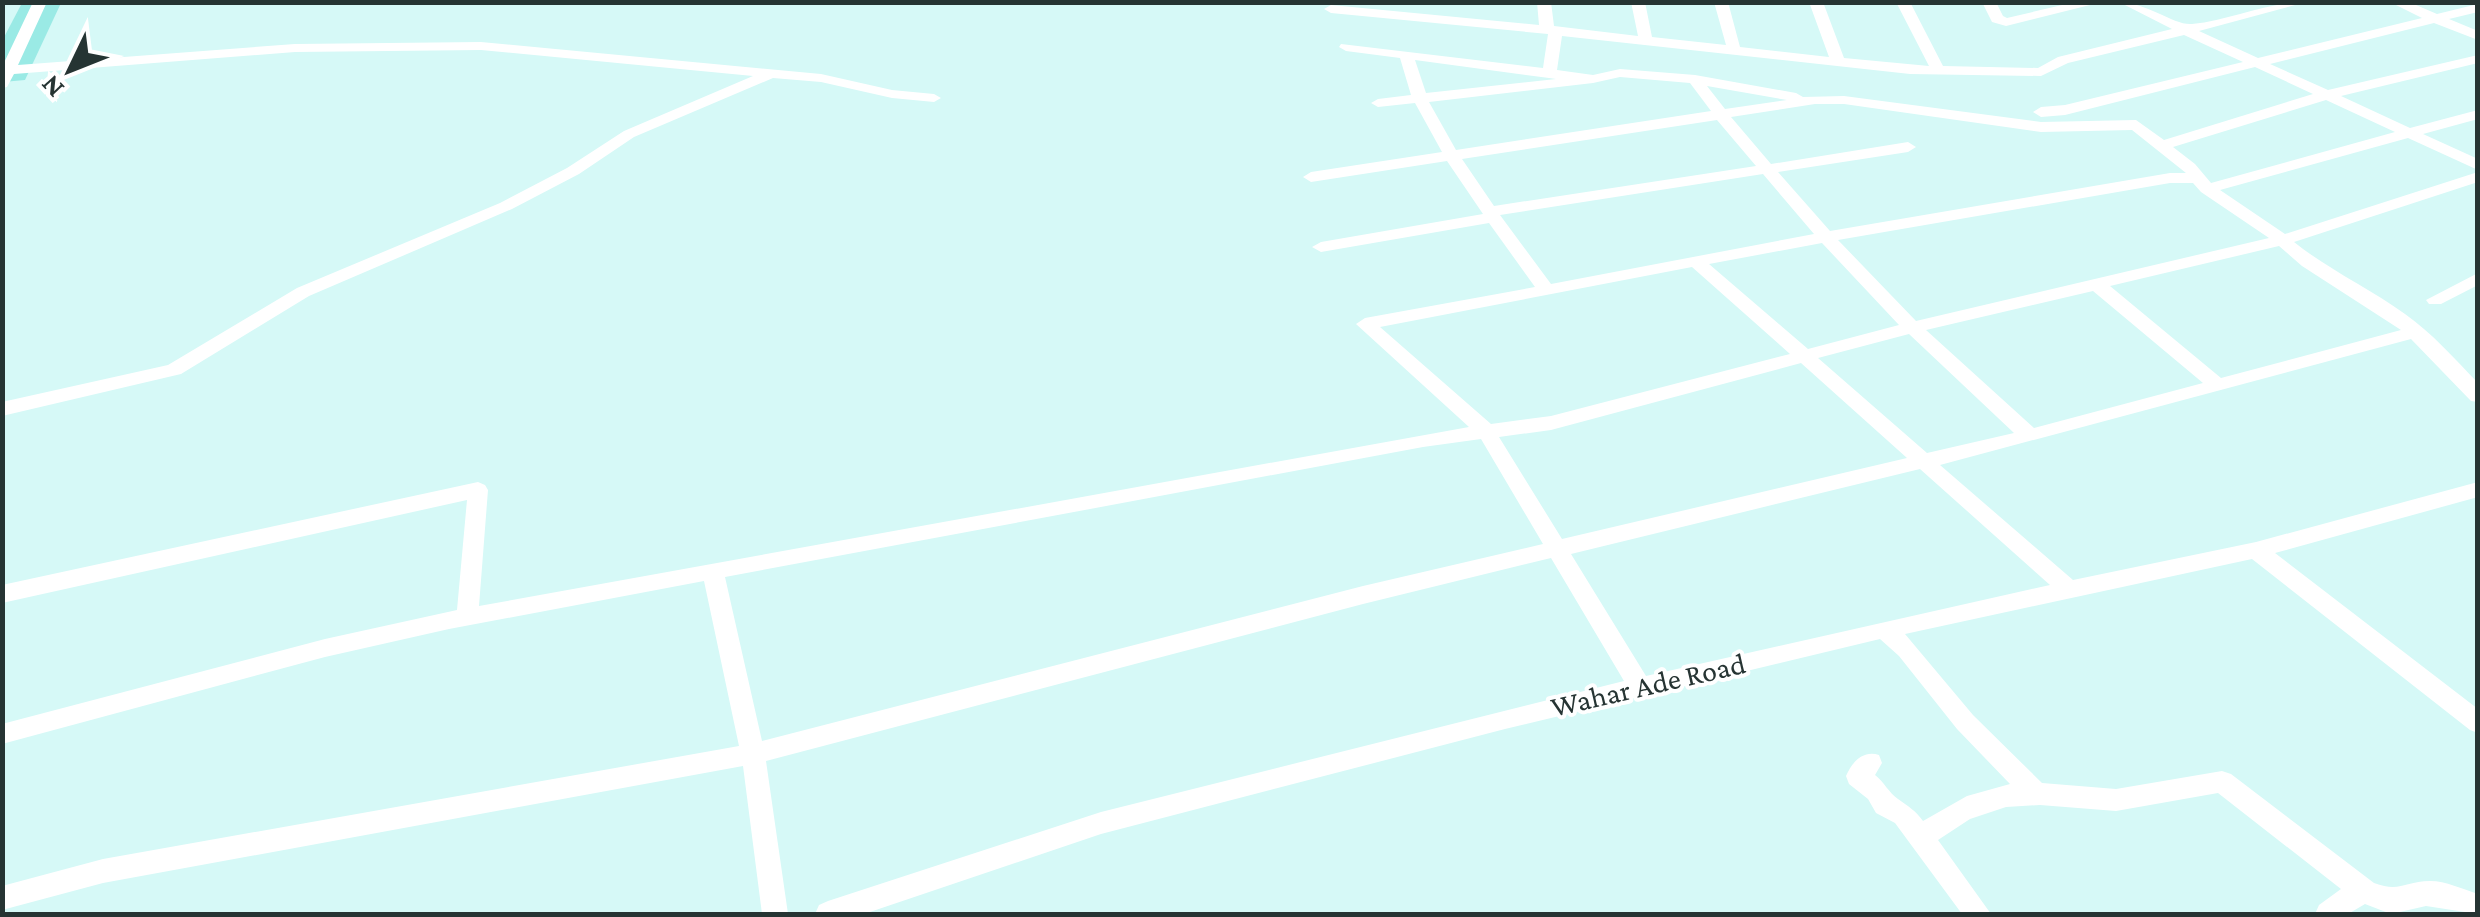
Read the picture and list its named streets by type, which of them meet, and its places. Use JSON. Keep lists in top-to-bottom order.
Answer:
{
  "streets": {
    "street": ["Wahar Ade Road"]
  },
  "north": "bottom left"
}
